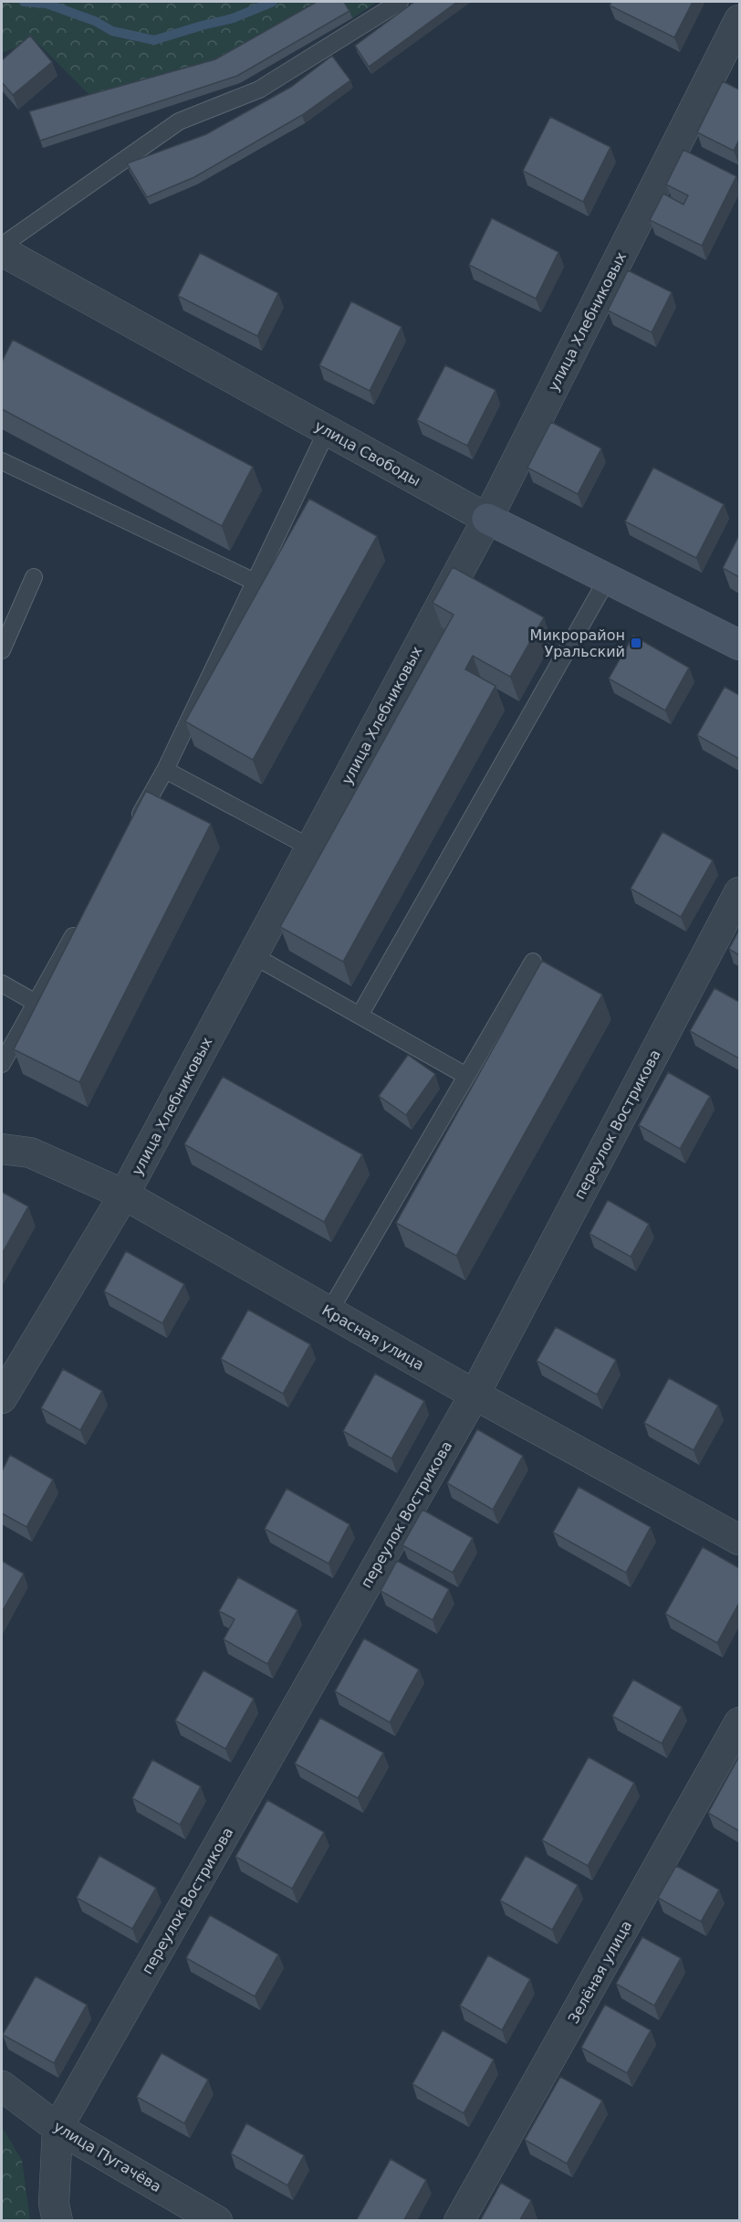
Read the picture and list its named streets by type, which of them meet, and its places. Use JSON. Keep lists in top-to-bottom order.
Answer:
{
  "streets": {
    "street": [
      "улица Хлебниковых",
      "улица Свободы",
      "переулок Вострикова",
      "Красная улица",
      "Зелёная улица",
      "улица Пугачёва"
    ]
  },
  "crossings": [
    ["улица Хлебниковых", "улица Свободы"],
    ["улица Хлебниковых", "Красная улица"],
    ["переулок Вострикова", "Красная улица"],
    ["переулок Вострикова", "улица Пугачёва"]
  ],
  "places": {
    "transit": ["Микрорайон Уральский"]
  }
}
